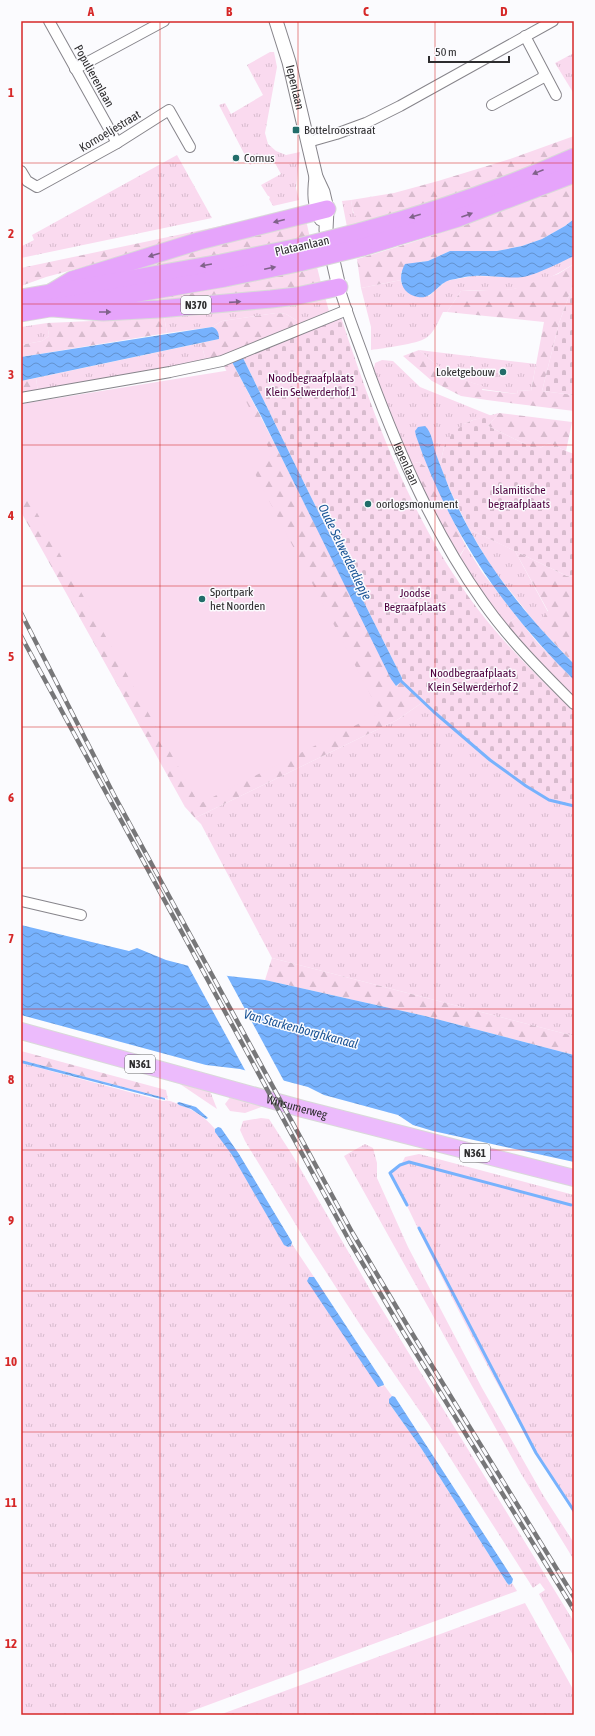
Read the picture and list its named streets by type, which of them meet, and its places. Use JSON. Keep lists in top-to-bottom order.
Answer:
{
  "streets": {
    "highway": ["Plataanlaan", "N370"],
    "main road": ["N361", "Winsumerweg"],
    "street": ["Populierenlaan", "Iepenlaan", "Kornoeljestraat"]
  },
  "crossings": [
    ["Populierenlaan", "Kornoeljestraat"],
    ["Iepenlaan", "N370"],
    ["Plataanlaan", "N370"]
  ],
  "water": ["Oude Selwerderdiepje", "Van Starkenborghkanaal"],
  "parks": [
    "Noodbegraafplaats Klein Selwerderhof 1",
    "Islamitische begraafplaats",
    "Joodse Begraafplaats",
    "Noodbegraafplaats Klein Selwerderhof 2"
  ],
  "places": {
    "transit": ["Bottelroosstraat"],
    "other": [
      "Cornus",
      "Loketgebouw",
      "oorlogsmonument",
      "Sportpark het Noorden"
    ]
  },
  "scale_bar": "50 m",
  "grid": {
    "columns": [
      "A",
      "B",
      "C",
      "D"
    ],
    "rows": [
      "1",
      "2",
      "3",
      "4",
      "5",
      "6",
      "7",
      "8",
      "9",
      "10",
      "11",
      "12"
    ]
  }
}
